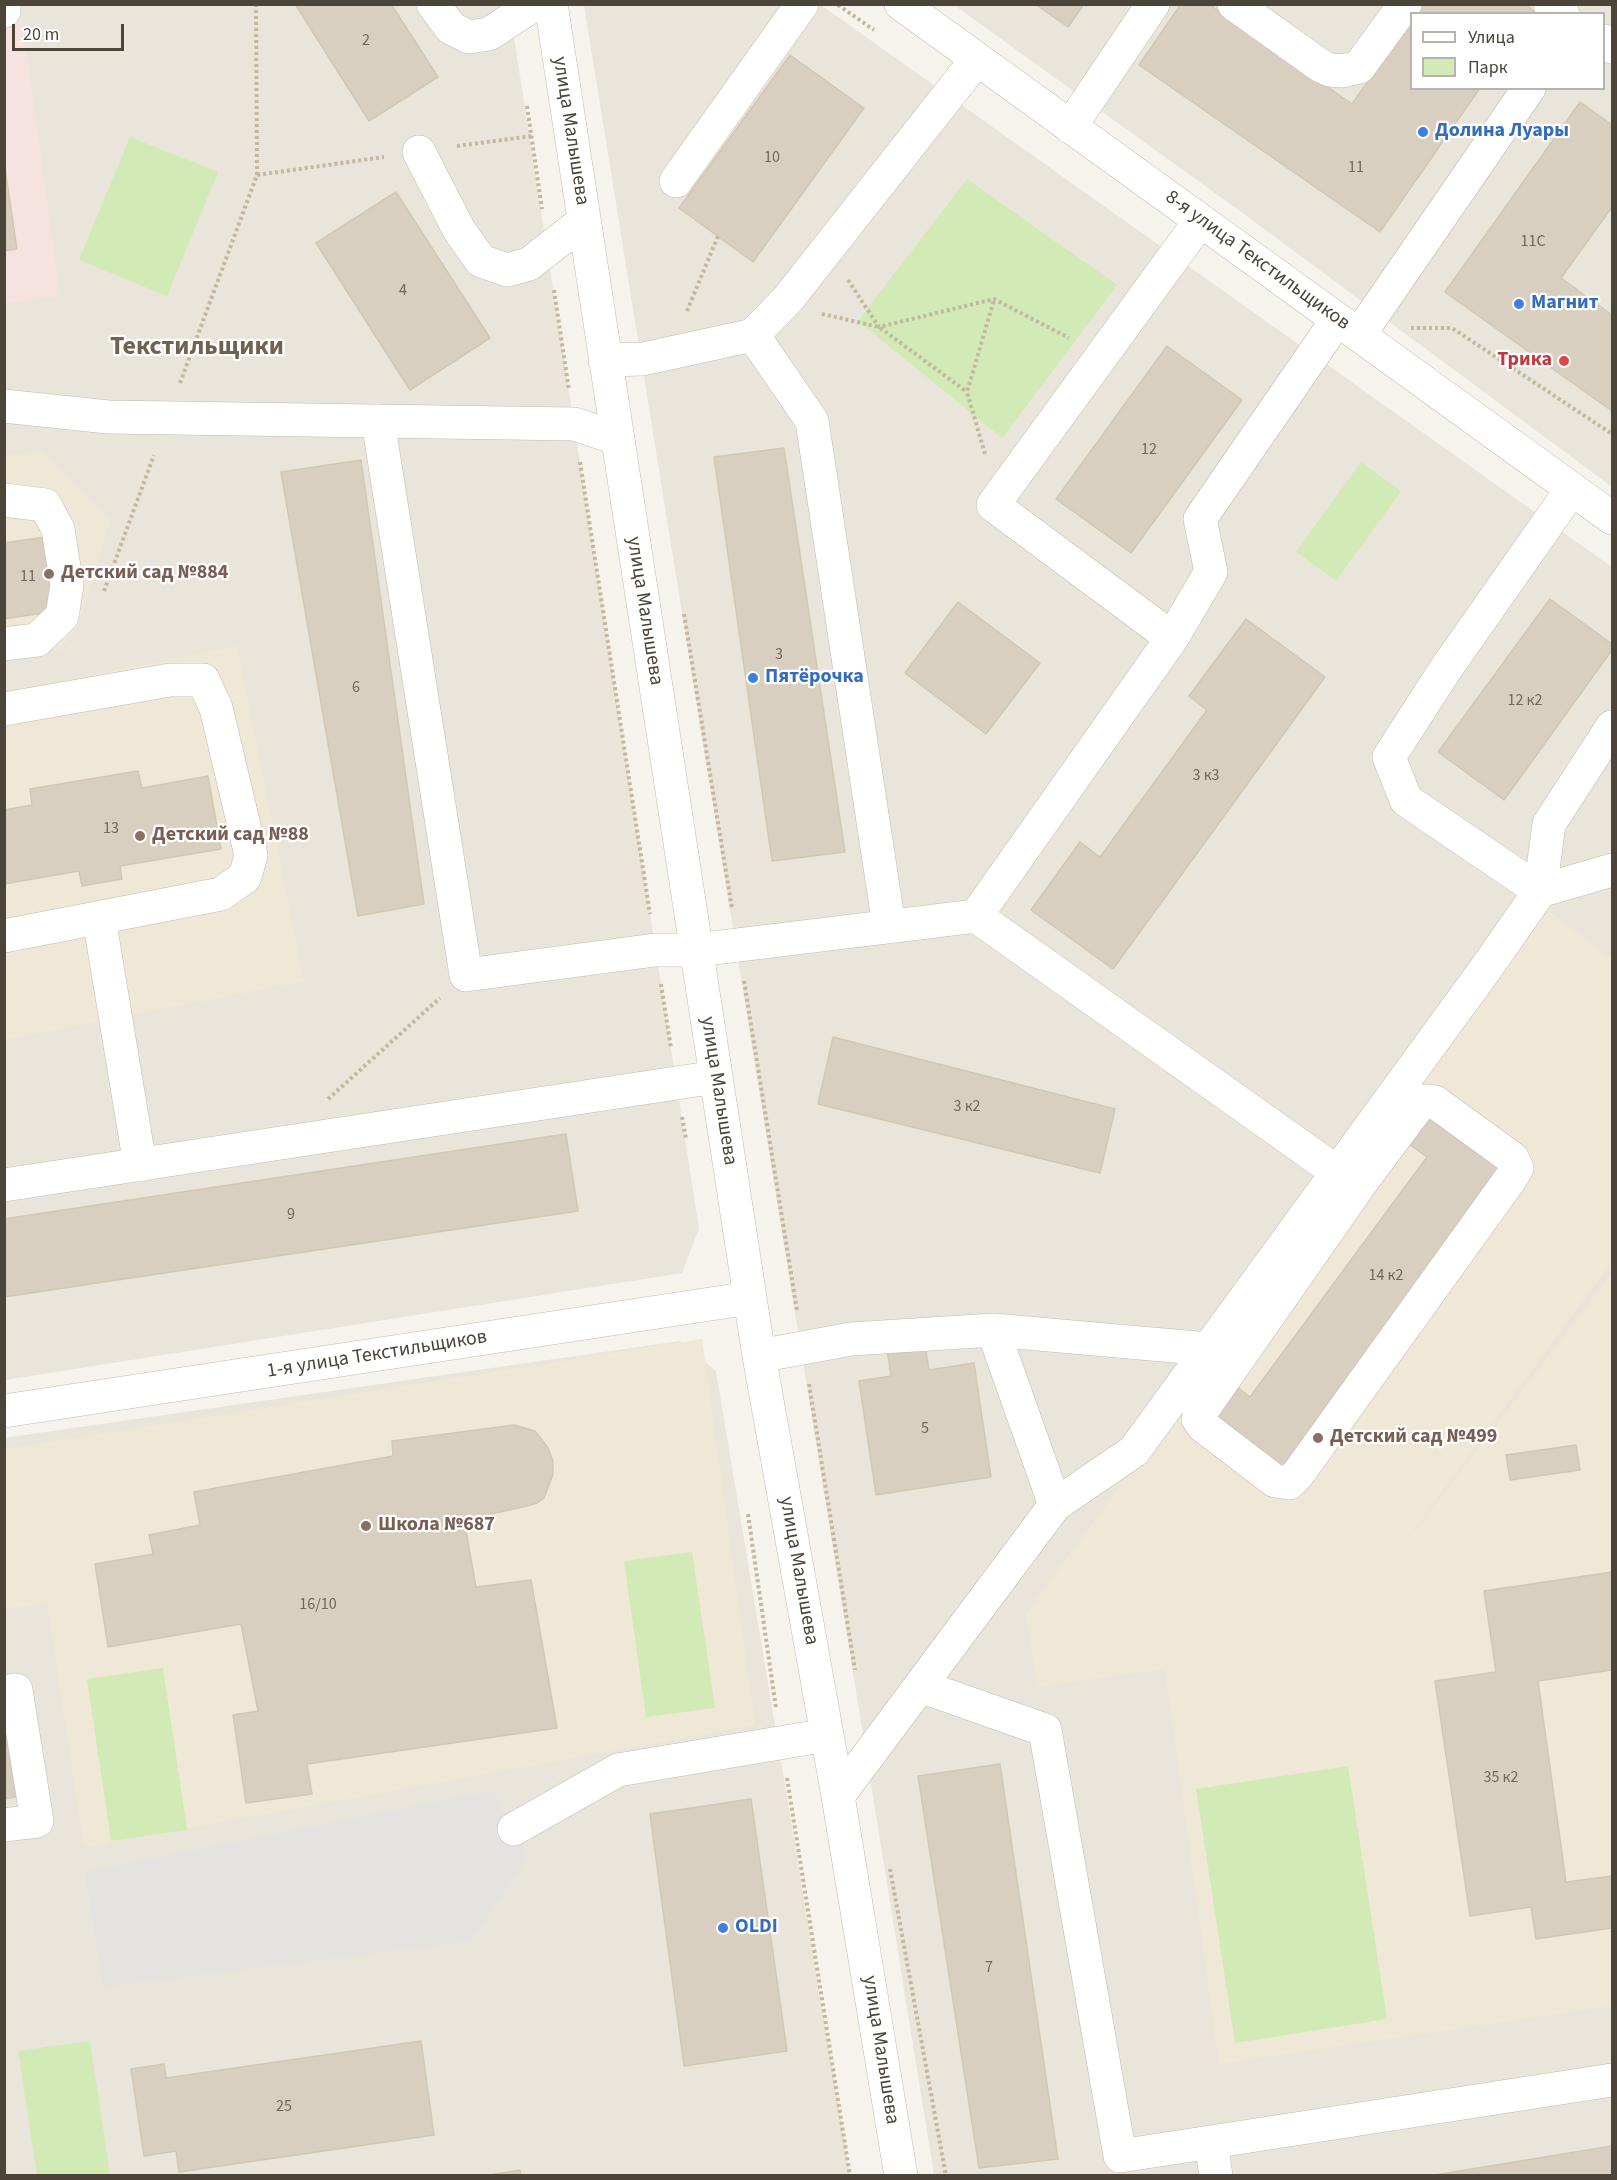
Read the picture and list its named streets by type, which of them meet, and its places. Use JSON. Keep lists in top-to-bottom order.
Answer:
{
  "streets": {
    "street": ["улица Малышева", "8-я улица Текстильщиков", "1-я улица Текстильщиков"]
  },
  "crossings": [
    ["улица Малышева", "1-я улица Текстильщиков"]
  ],
  "districts": ["Текстильщики"],
  "places": [
    "Долина Луары",
    "Магнит",
    "Трика",
    "Детский сад №884",
    "Пятёрочка",
    "Детский сад №88",
    "Детский сад №499",
    "Школа №687",
    "OLDI"
  ],
  "house_numbers": [
    "2",
    "10",
    "11",
    "11С",
    "4",
    "12",
    "11",
    "3",
    "6",
    "12 к2",
    "3 к3",
    "13",
    "3 к2",
    "9",
    "14 к2",
    "5",
    "16/10",
    "35 к2",
    "7",
    "25"
  ],
  "legend": ["Улица", "Парк"],
  "scale_bar": "20 m"
}
